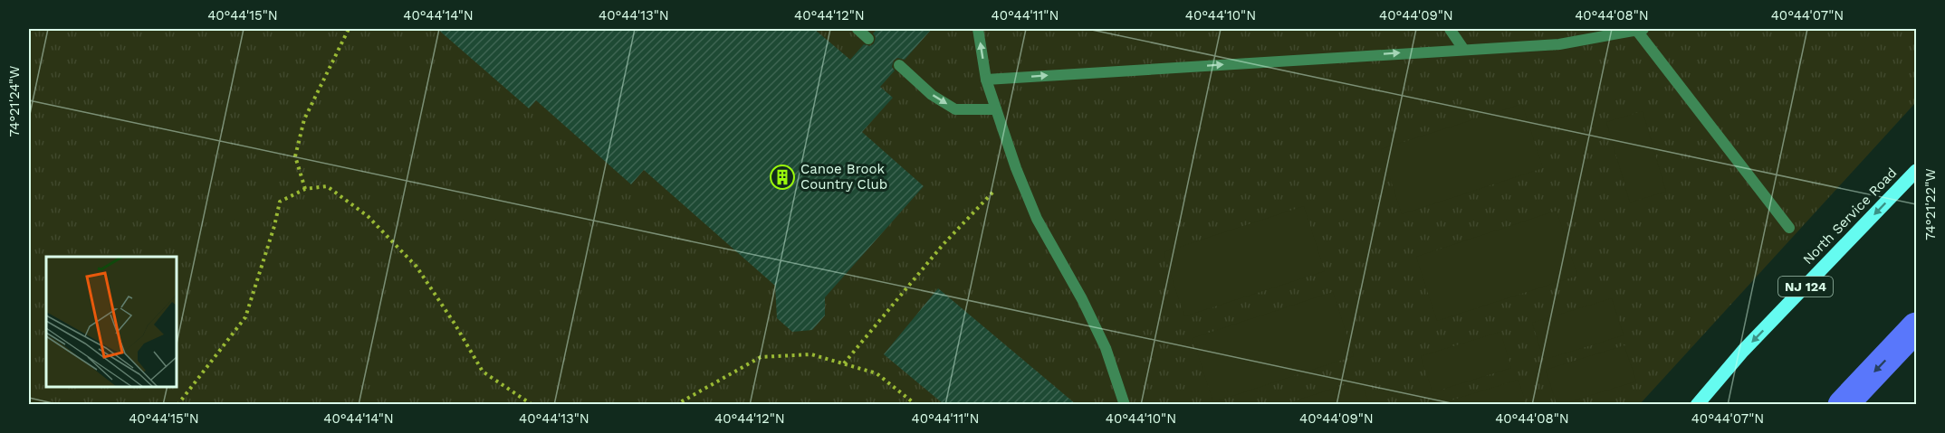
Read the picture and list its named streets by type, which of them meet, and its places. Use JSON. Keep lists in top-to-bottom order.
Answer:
{
  "streets": {
    "main road": ["North Service Road", "NJ 124"]
  },
  "one_way": ["North Service Road"],
  "places": {
    "building": ["Canoe Brook Country Club"]
  },
  "coordinates": [
    "40°44'15\"N",
    "40°44'14\"N",
    "40°44'13\"N",
    "40°44'12\"N",
    "40°44'11\"N",
    "40°44'10\"N",
    "40°44'09\"N",
    "40°44'08\"N",
    "40°44'07\"N",
    "74°21'24\"W",
    "74°21'22\"W"
  ]
}
